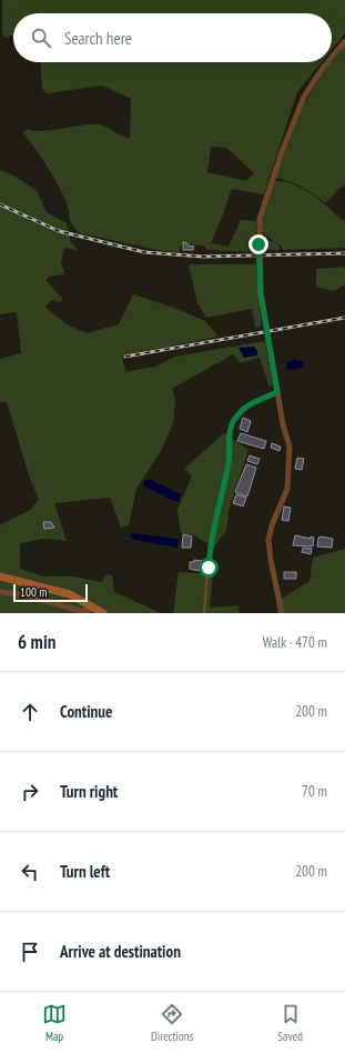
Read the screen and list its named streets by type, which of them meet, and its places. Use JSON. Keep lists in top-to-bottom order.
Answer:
{
  "scale_bar": "100 m",
  "page": {
    "search": "Search here",
    "scale": "100 m",
    "heading": ["6 min", "Walk · 470 m"],
    "list": [
      ["Continue", "200 m"],
      ["Turn right", "70 m"],
      ["Turn left", "200 m"],
      "Arrive at destination"
    ],
    "nav": ["Map", "Directions", "Saved"]
  }
}
